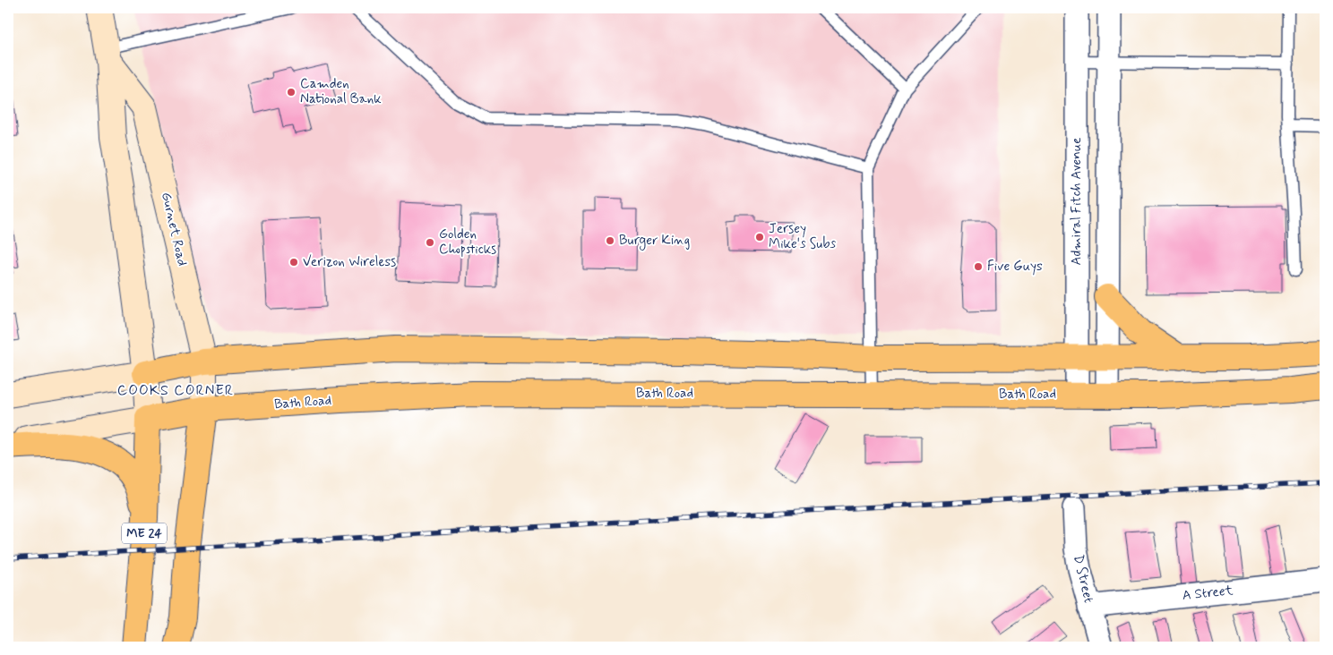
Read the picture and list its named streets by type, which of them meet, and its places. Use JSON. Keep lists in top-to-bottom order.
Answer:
{
  "streets": {
    "main road": ["Gurnet Road", "Bath Road", "ME 24"],
    "street": ["Admiral Fitch Avenue", "D Street", "A Street"]
  },
  "crossings": [
    ["Admiral Fitch Avenue", "Bath Road"],
    ["Gurnet Road", "Bath Road"],
    ["Gurnet Road", "ME 24"],
    ["Bath Road", "ME 24"],
    ["D Street", "A Street"]
  ],
  "districts": ["COOKS CORNER"],
  "places": [
    "Camden National Bank",
    "Jersey Mike's Subs",
    "Burger King",
    "Golden Chopsticks",
    "Verizon Wireless",
    "Five Guys"
  ]
}
